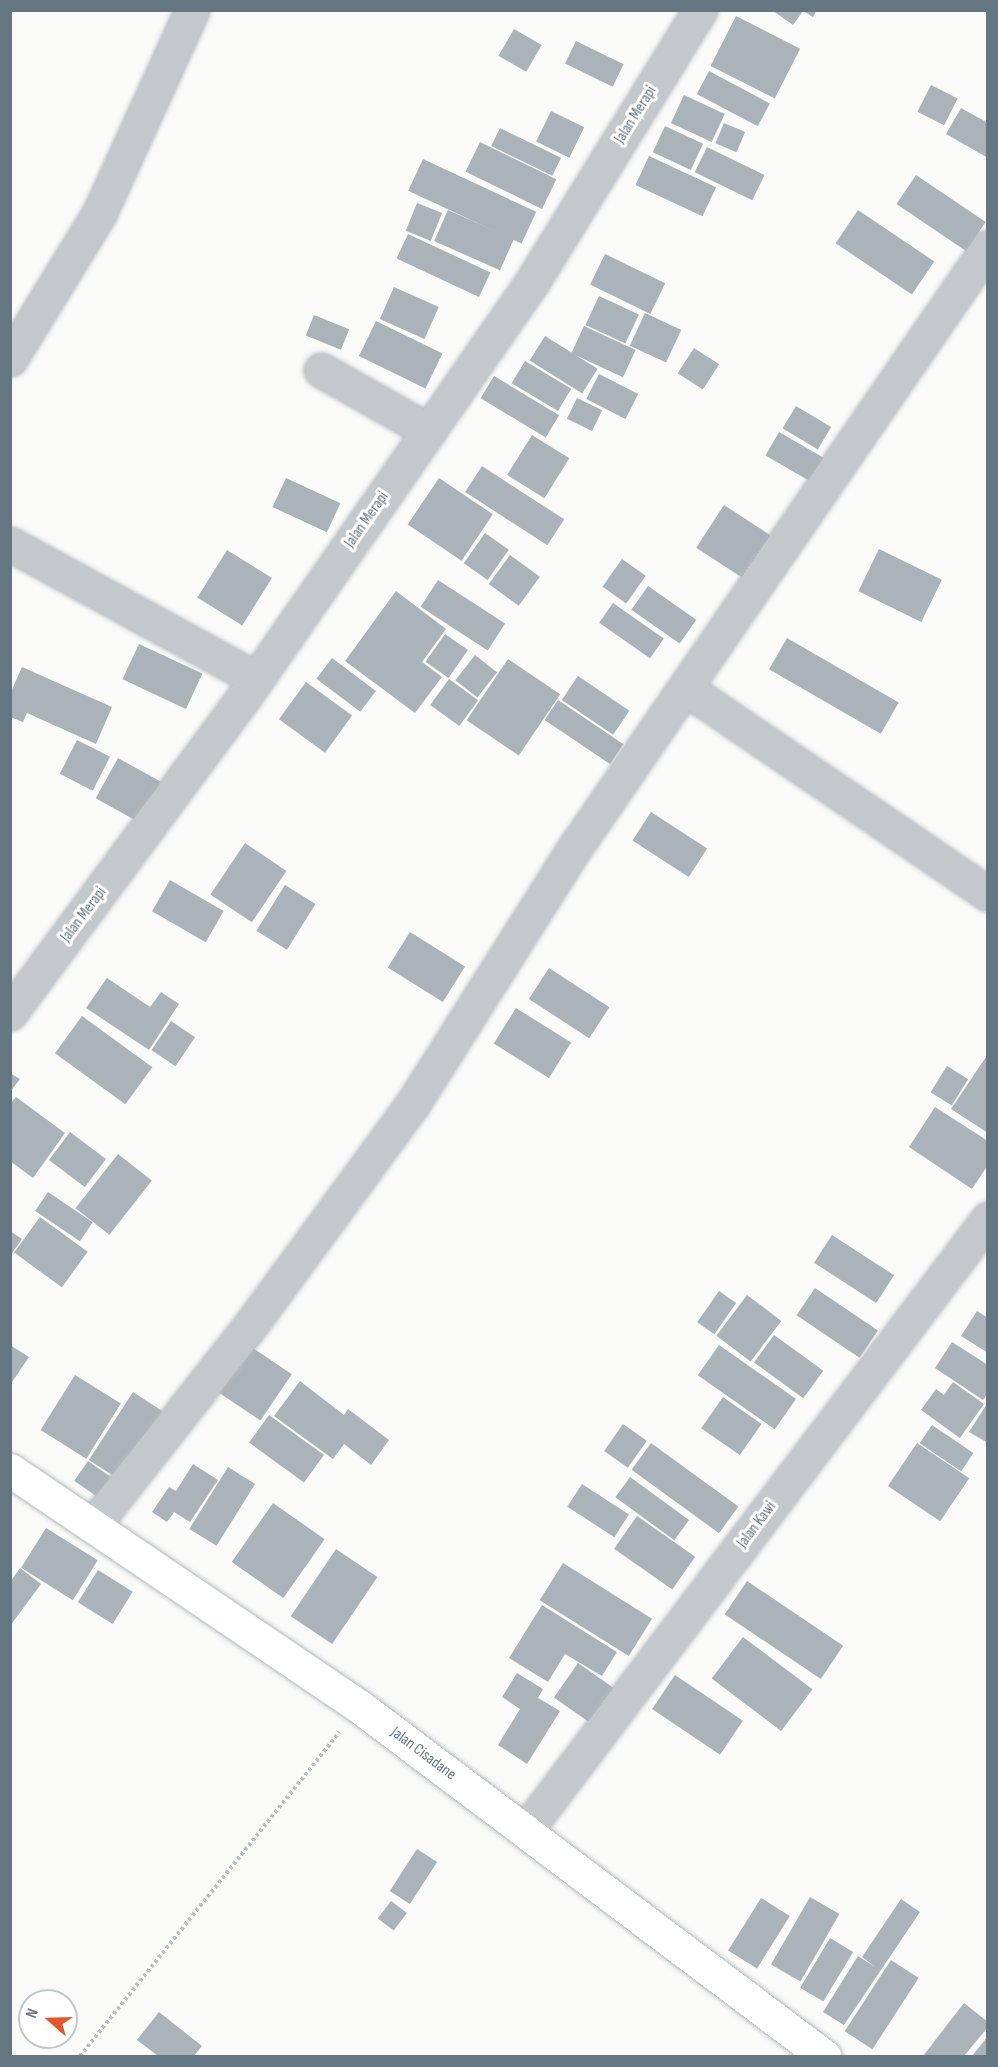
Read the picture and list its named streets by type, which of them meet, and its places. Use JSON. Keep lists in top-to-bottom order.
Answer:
{
  "streets": {
    "street": ["Jalan Merapi", "Jalan Kawi", "Jalan Cisadane"]
  },
  "crossings": [
    ["Jalan Kawi", "Jalan Cisadane"]
  ],
  "north": "left"
}
